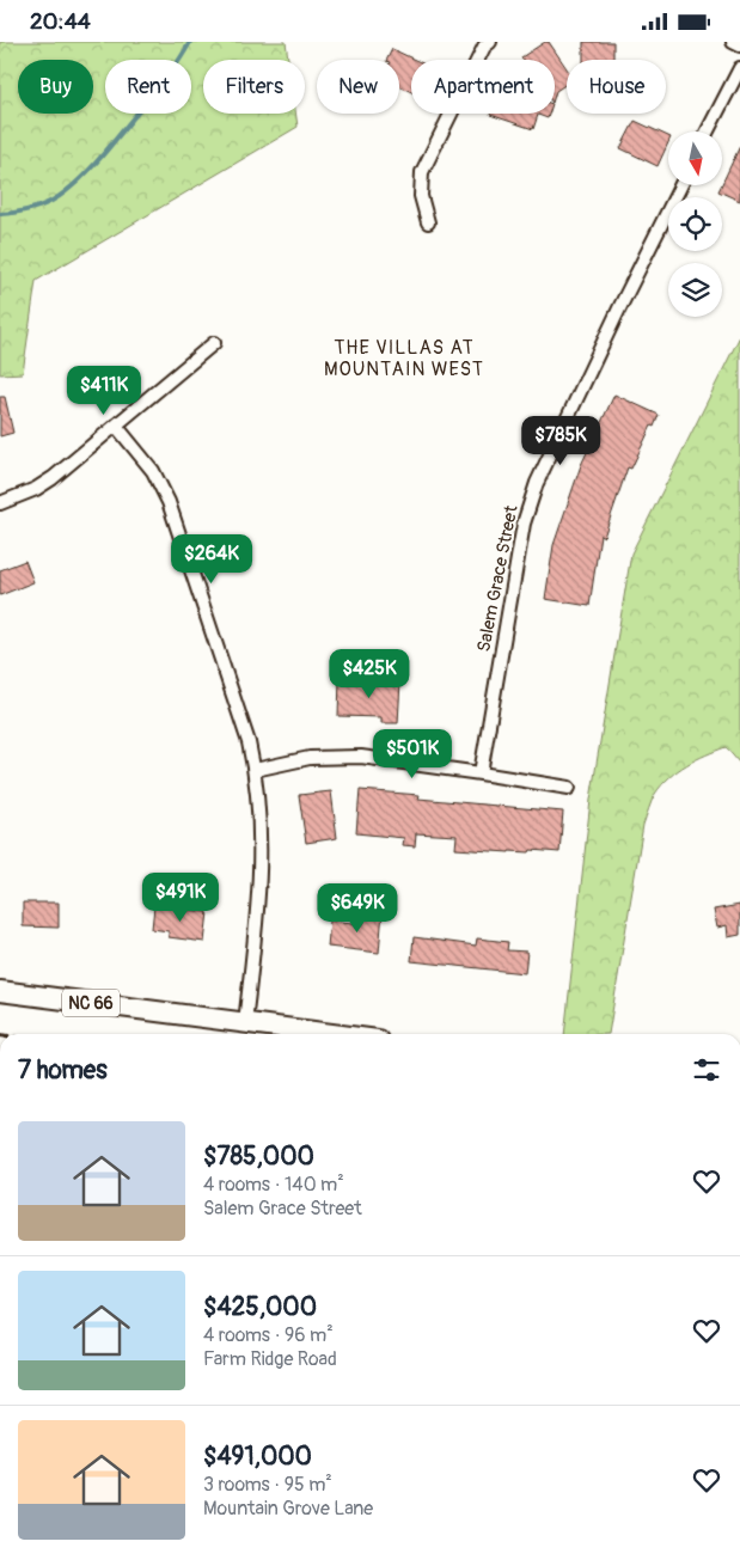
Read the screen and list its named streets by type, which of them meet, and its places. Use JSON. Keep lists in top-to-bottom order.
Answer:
{
  "streets": {
    "main road": ["NC 66"],
    "street": ["Salem Grace Street"]
  },
  "districts": ["THE VILLAS AT MOUNTAIN WEST"],
  "north": "bottom",
  "page": {
    "status": "20:44",
    "chip": [
      "Buy",
      "Rent",
      "Filters",
      "New",
      "Apartment",
      "House"
    ],
    "price": [
      "$411K",
      "$785K",
      "$264K",
      "$425K",
      "$501K",
      "$491K",
      "$649K"
    ],
    "heading": "7 homes",
    "list": [
      {
        "name": "$785,000",
        "note": "4 rooms · 140 m² · Salem Grace Street"
      },
      {
        "name": "$425,000",
        "note": "4 rooms · 96 m² · Farm Ridge Road"
      },
      {
        "name": "$491,000",
        "note": "3 rooms · 95 m² · Mountain Grove Lane"
      }
    ]
  }
}
